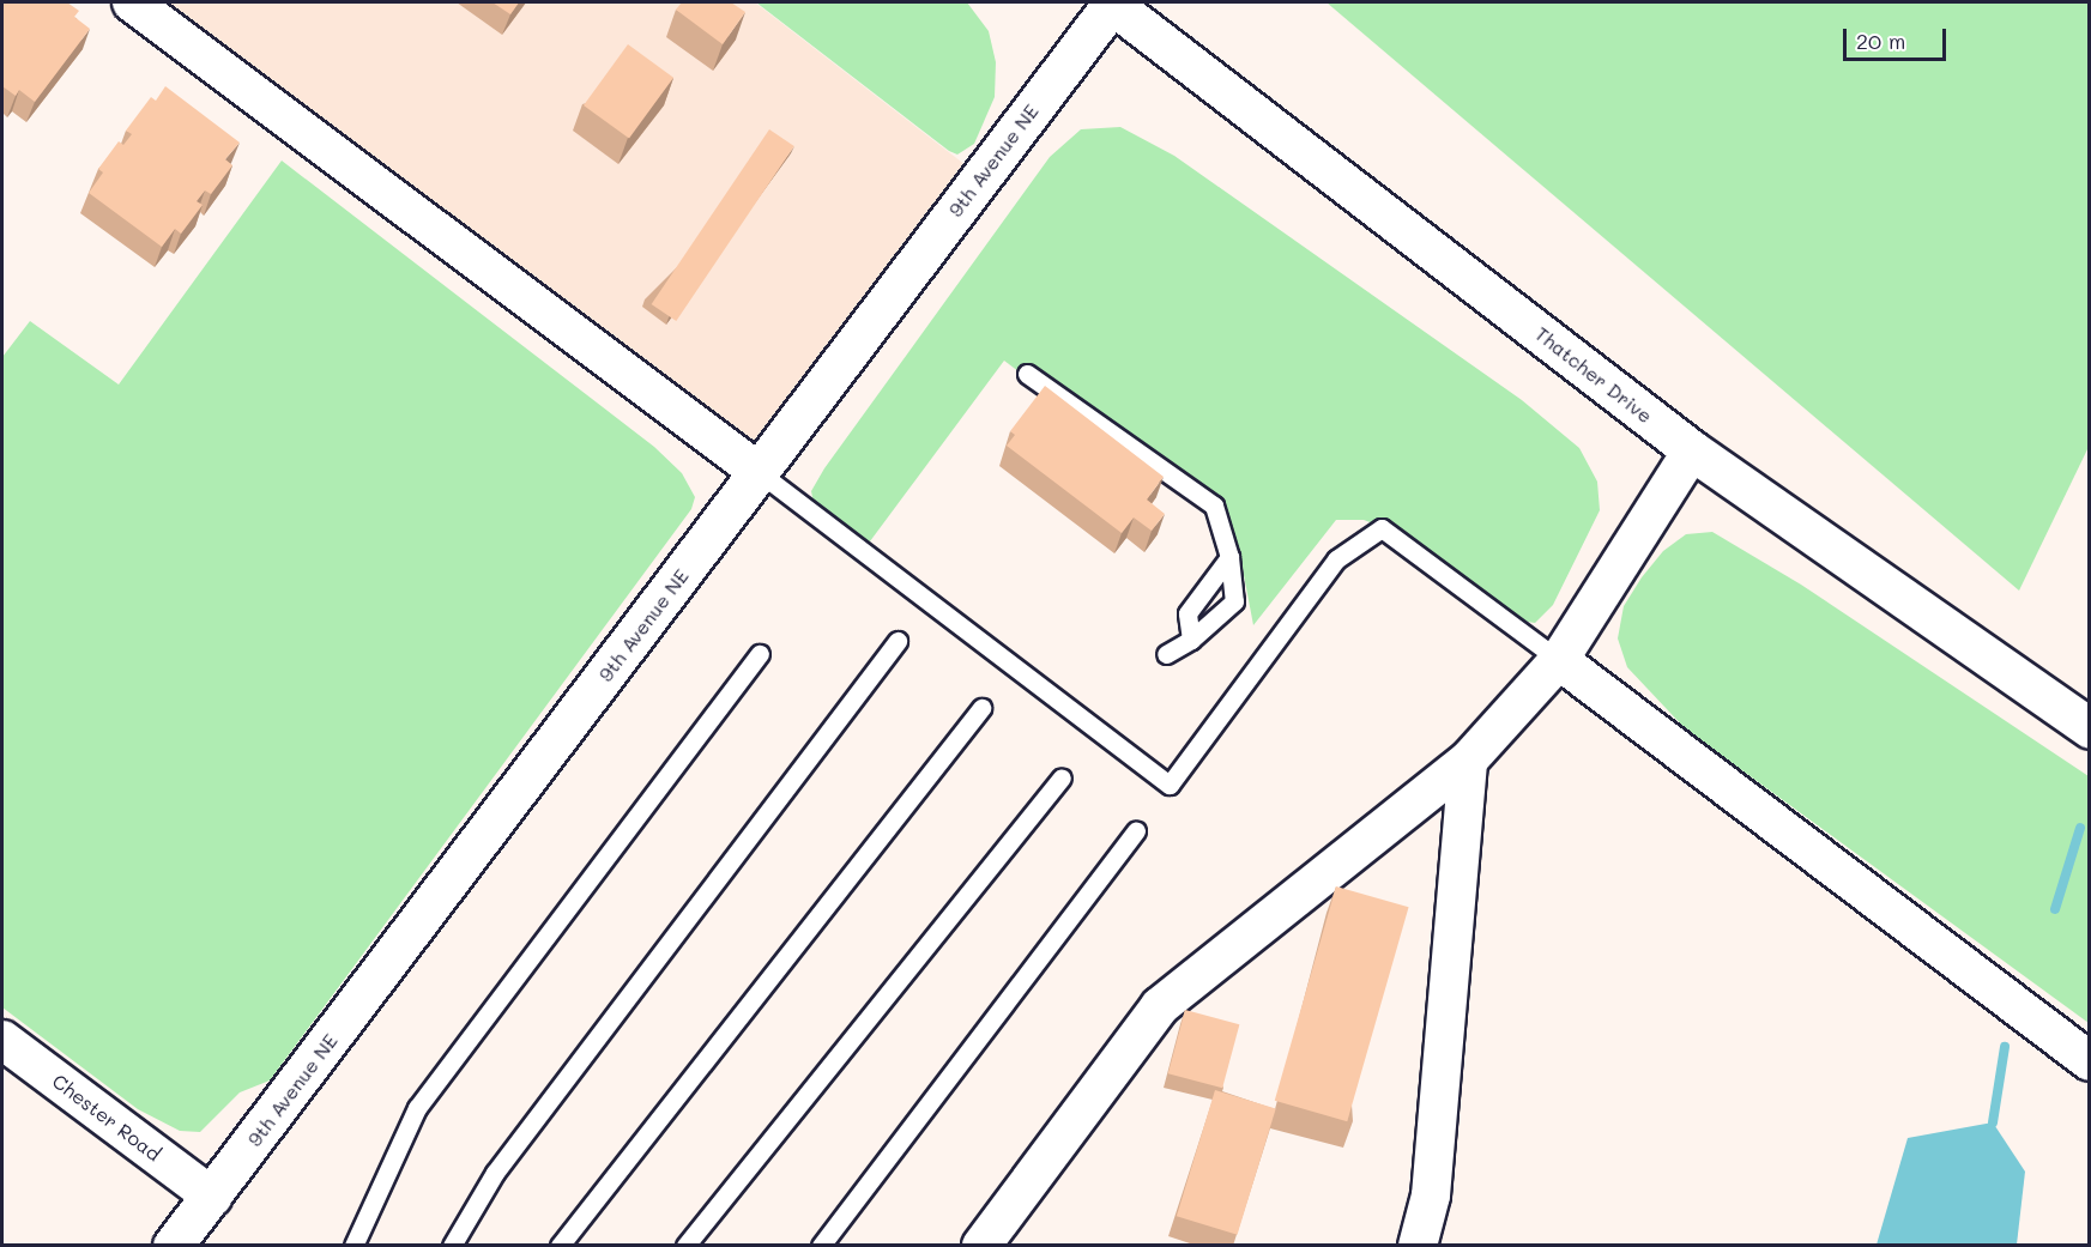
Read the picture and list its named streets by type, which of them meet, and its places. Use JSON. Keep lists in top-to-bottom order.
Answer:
{
  "streets": {
    "street": ["9th Avenue NE", "Thatcher Drive", "Chester Road"]
  },
  "crossings": [
    ["9th Avenue NE", "Thatcher Drive"],
    ["9th Avenue NE", "Chester Road"]
  ],
  "scale_bar": "20 m"
}
